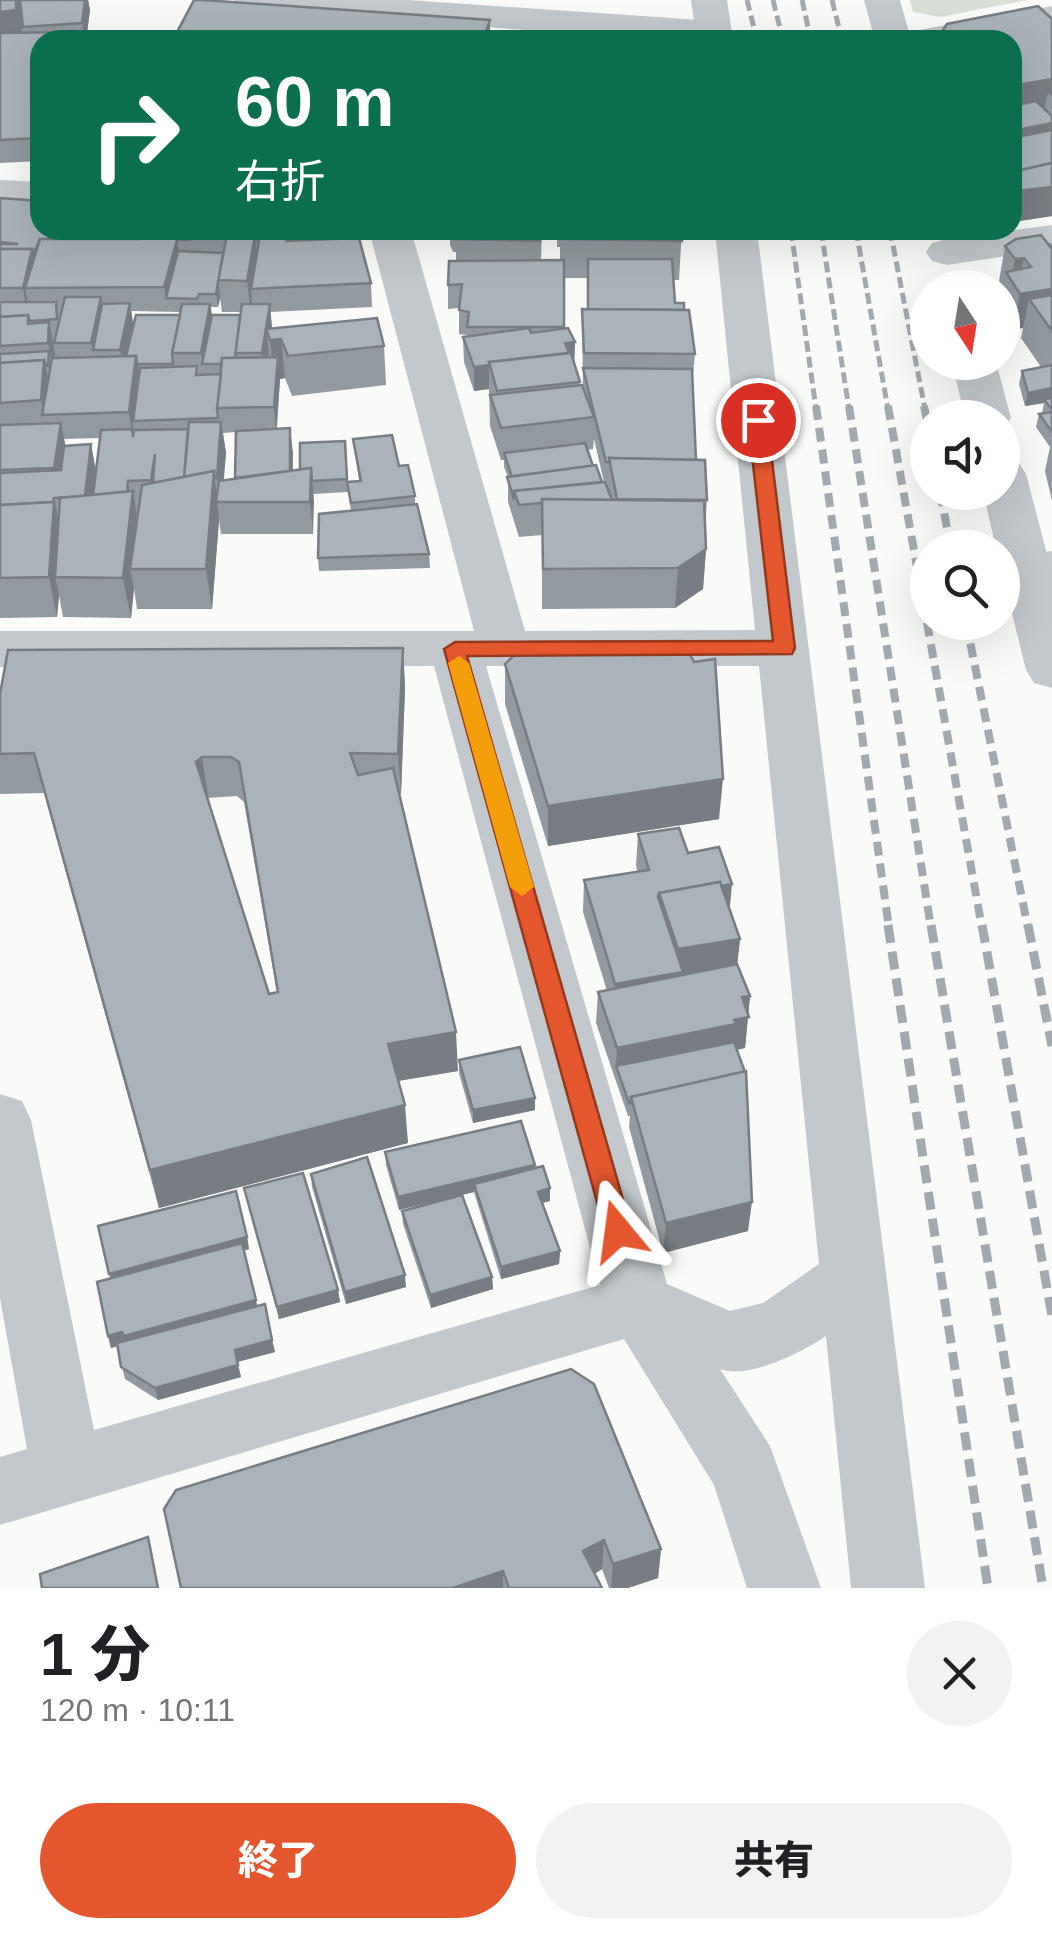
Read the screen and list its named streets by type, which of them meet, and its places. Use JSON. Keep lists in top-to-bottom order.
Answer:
{
  "north": "bottom",
  "page": {
    "turn": ["60 m", "右折"],
    "heading": ["1 分", "120 m · 10:11"],
    "buttons": ["終了", "共有"]
  }
}
